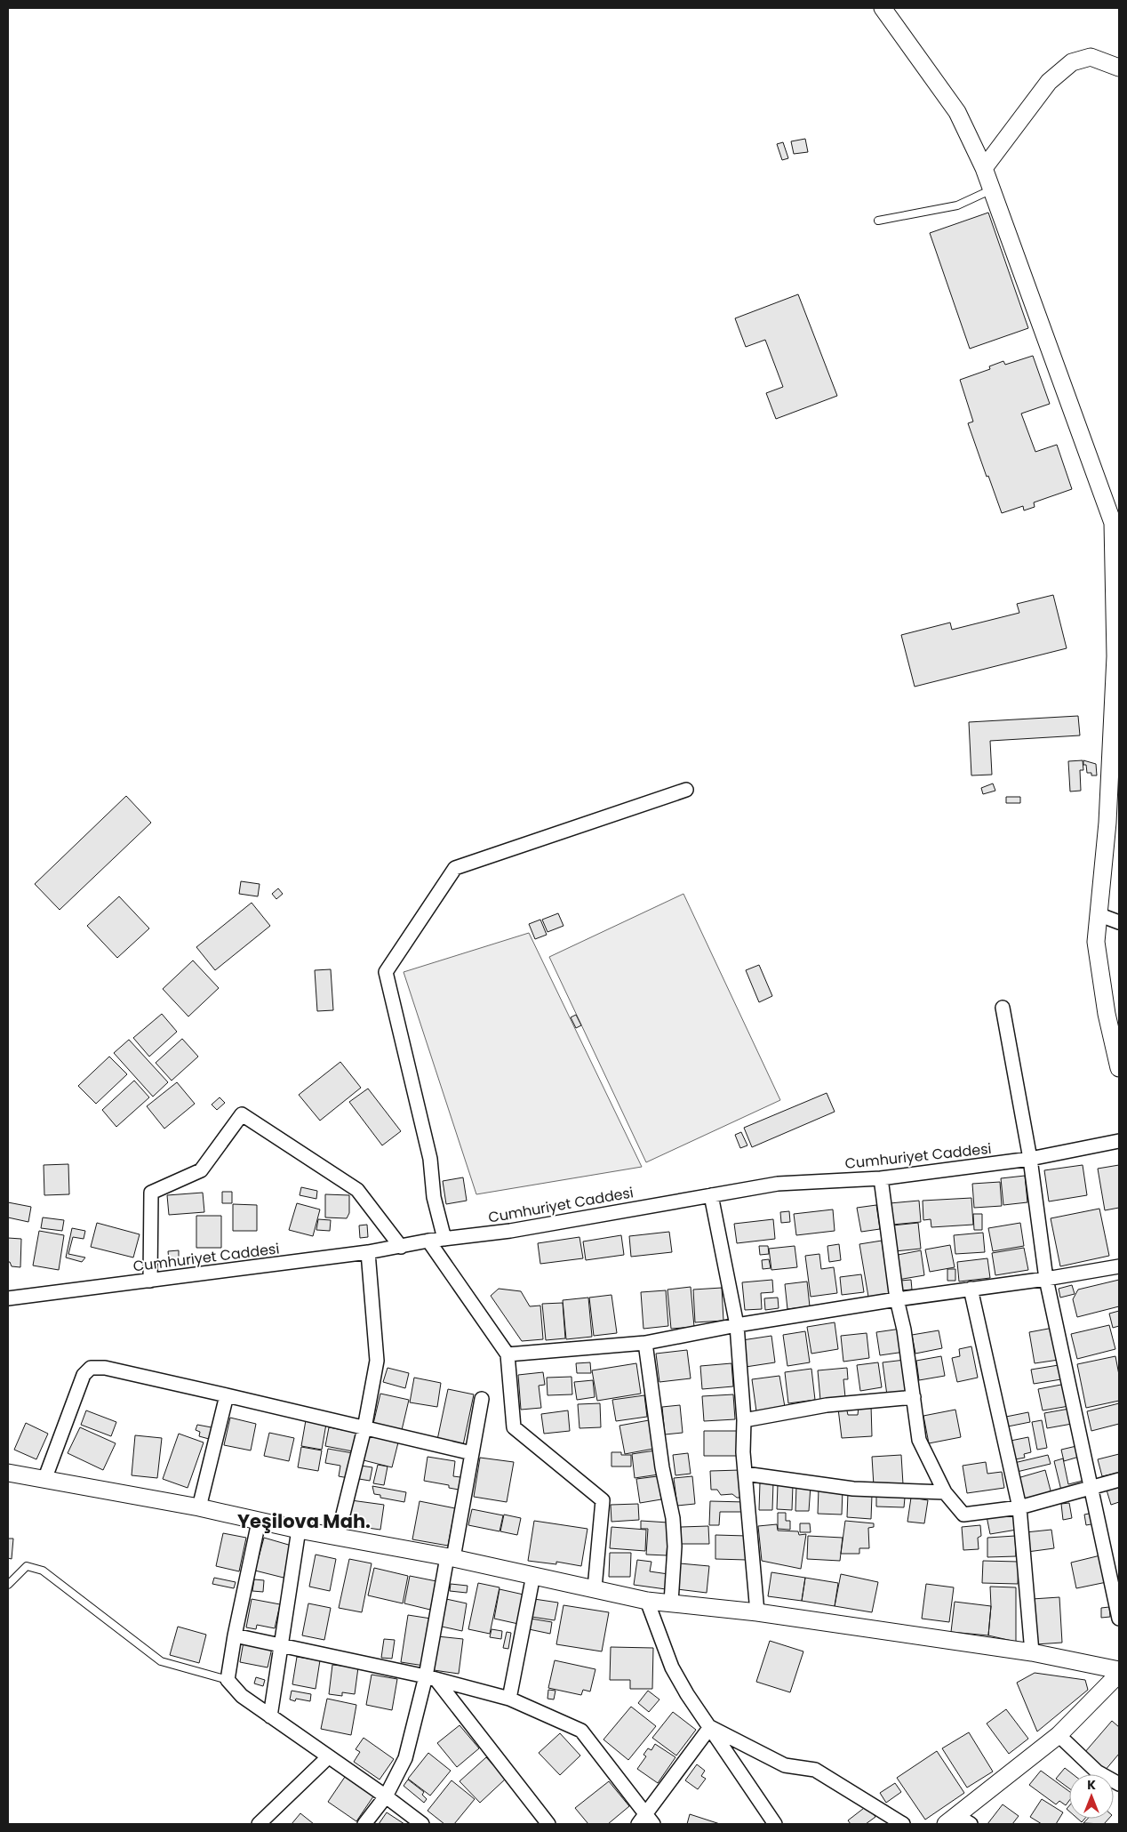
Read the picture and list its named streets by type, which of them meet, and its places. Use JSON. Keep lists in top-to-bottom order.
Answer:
{
  "streets": {
    "street": ["Cumhuriyet Caddesi"]
  },
  "districts": ["Yeşilova Mah."],
  "north": "top"
}
